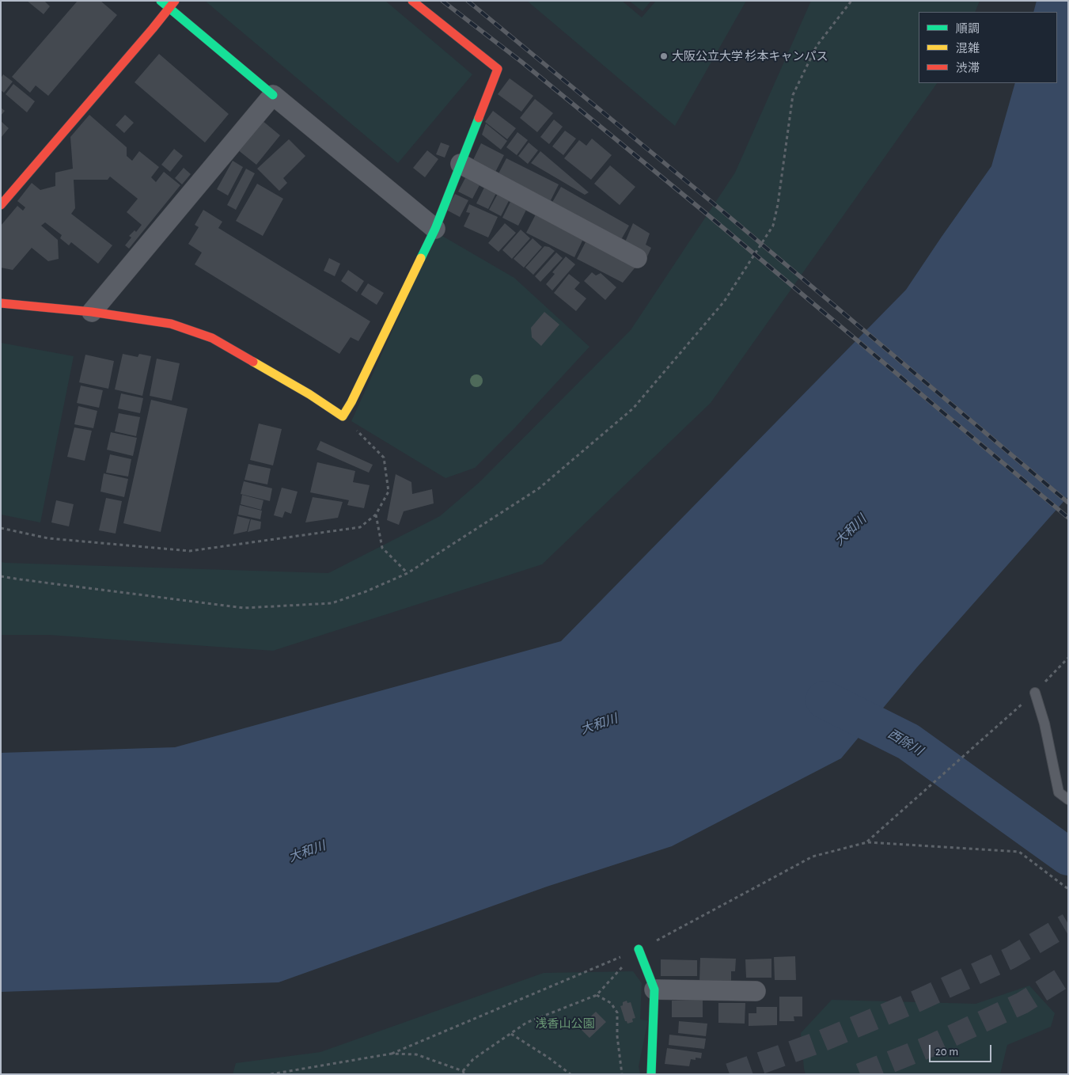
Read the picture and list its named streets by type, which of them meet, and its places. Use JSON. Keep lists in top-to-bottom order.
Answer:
{
  "water": ["大和川", "西除川"],
  "parks": ["浅香山公園"],
  "places": ["大阪公立大学 杉本キャンパス"],
  "legend": ["順調", "混雑", "渋滞"],
  "scale_bar": "20 m"
}
